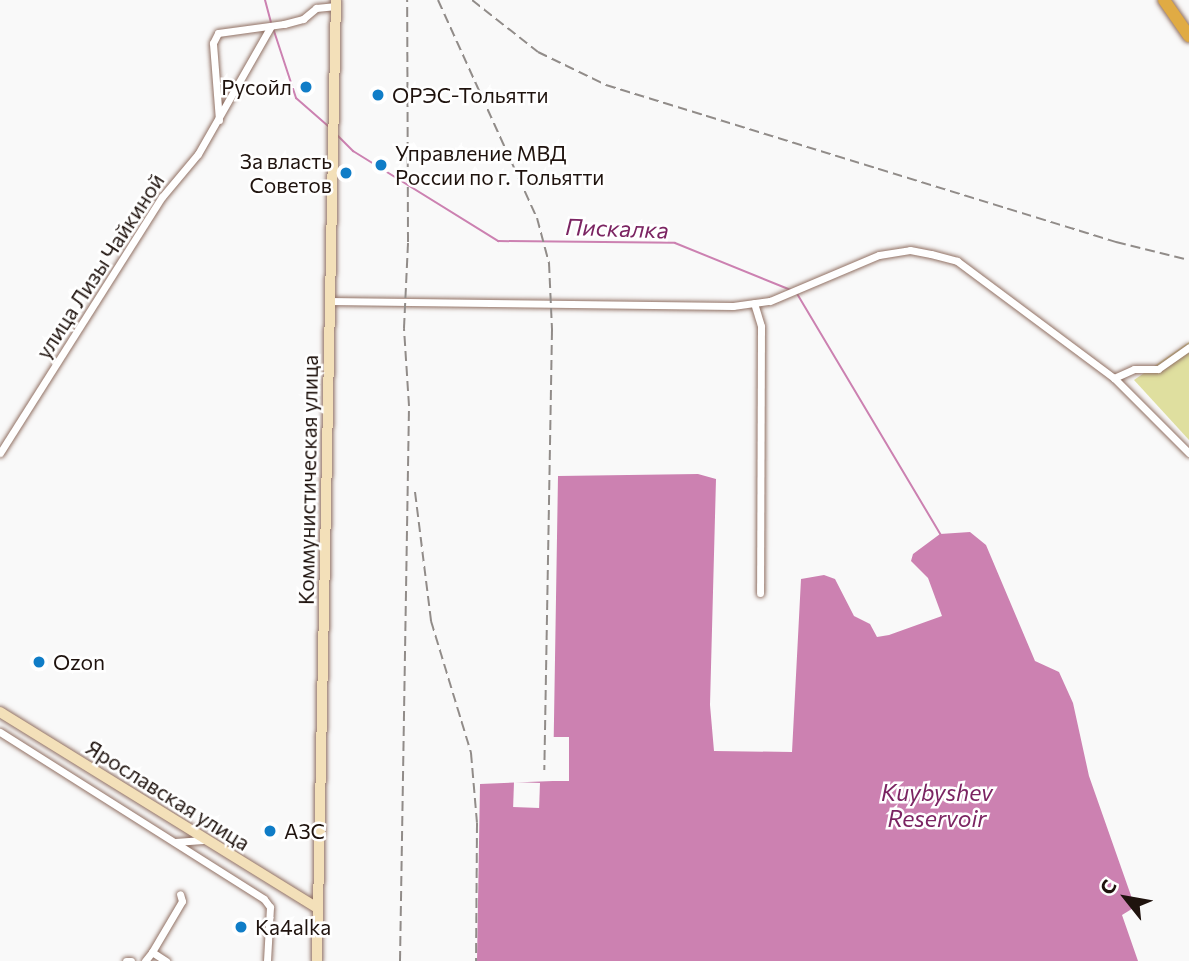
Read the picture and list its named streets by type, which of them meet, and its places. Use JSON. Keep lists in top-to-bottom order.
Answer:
{
  "streets": {
    "main road": ["Коммунистическая улица", "Ярославская улица"],
    "street": ["улица Лизы Чайкиной"]
  },
  "crossings": [
    ["Коммунистическая улица", "Ярославская улица"]
  ],
  "water": ["Пискалка", "Kuybyshev Reservoir"],
  "places": [
    "Русойл",
    "ОРЭС-Тольятти",
    "Управление МВД России по г. Тольятти",
    "За власть Советов",
    "Ozon",
    "АЗС",
    "Ka4alka"
  ],
  "north": "top left"
}
